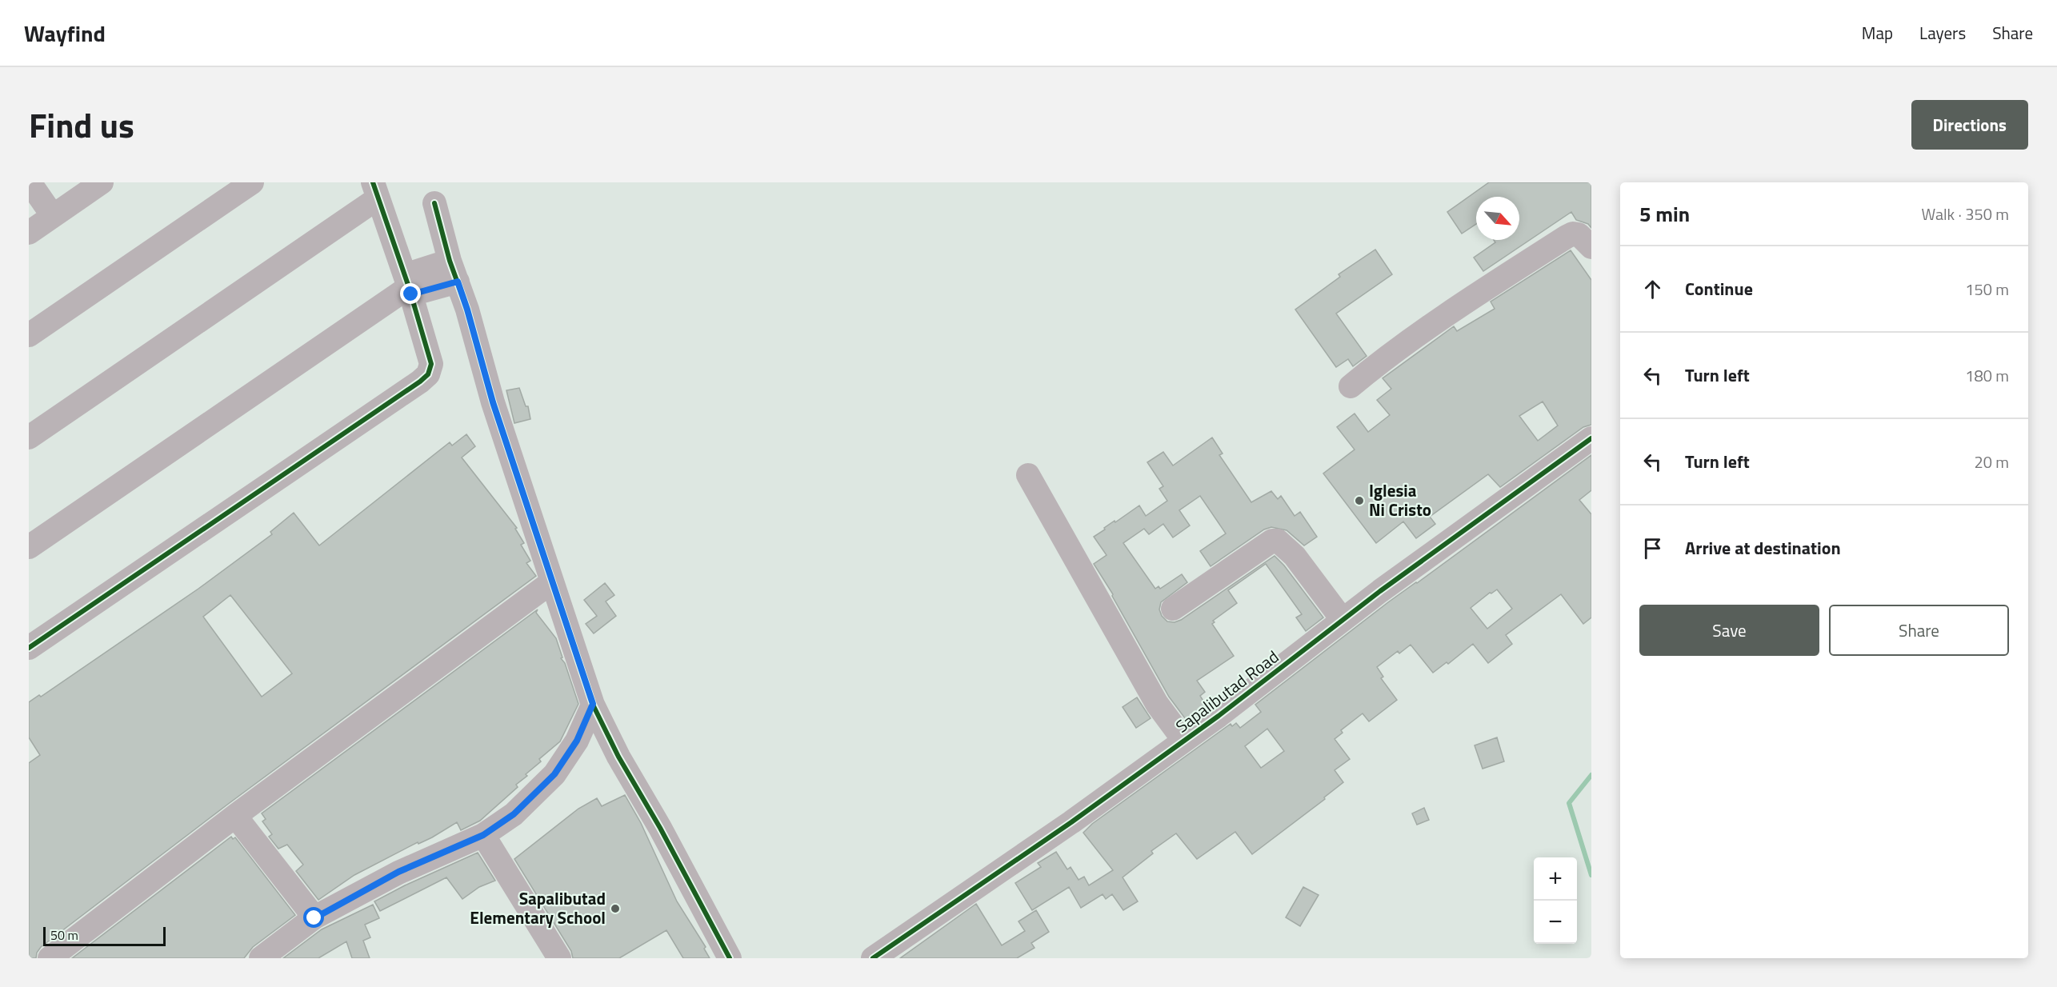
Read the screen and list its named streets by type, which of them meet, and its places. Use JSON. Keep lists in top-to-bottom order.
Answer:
{
  "streets": {
    "street": ["Sapalibutad Road"]
  },
  "places": ["Iglesia Ni Cristo", "Sapalibutad Elementary School"],
  "scale_bar": "50 m",
  "north": "bottom right",
  "page": {
    "header": "Wayfind",
    "nav": ["Map", "Layers", "Share"],
    "title": "Find us",
    "buttons": [
      "Directions",
      ["Save", "Share"]
    ],
    "heading": ["5 min", "Walk · 350 m"],
    "list": [
      ["Continue", "150 m"],
      ["Turn left", "180 m"],
      ["Turn left", "20 m"],
      "Arrive at destination"
    ],
    "map_buttons": ["+", "−"],
    "scale": "50 m"
  }
}
